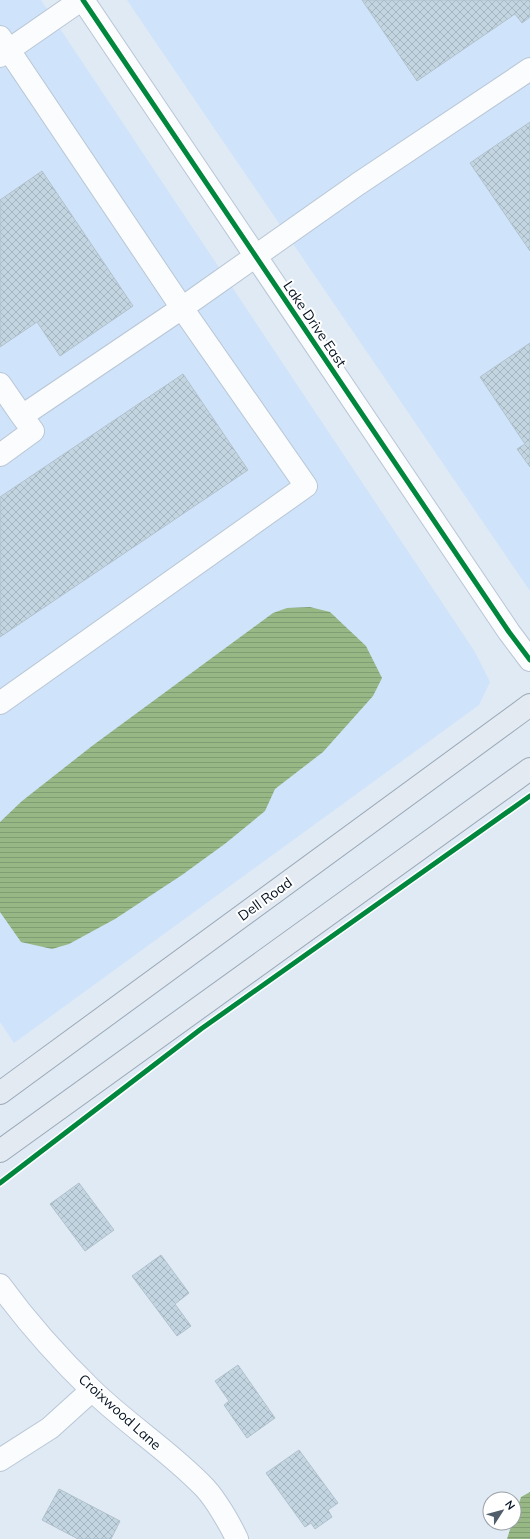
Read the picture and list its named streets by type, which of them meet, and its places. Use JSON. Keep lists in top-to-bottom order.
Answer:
{
  "streets": {
    "main road": ["Dell Road"],
    "street": ["Lake Drive East", "Croixwood Lane"]
  },
  "north": "top right"
}
